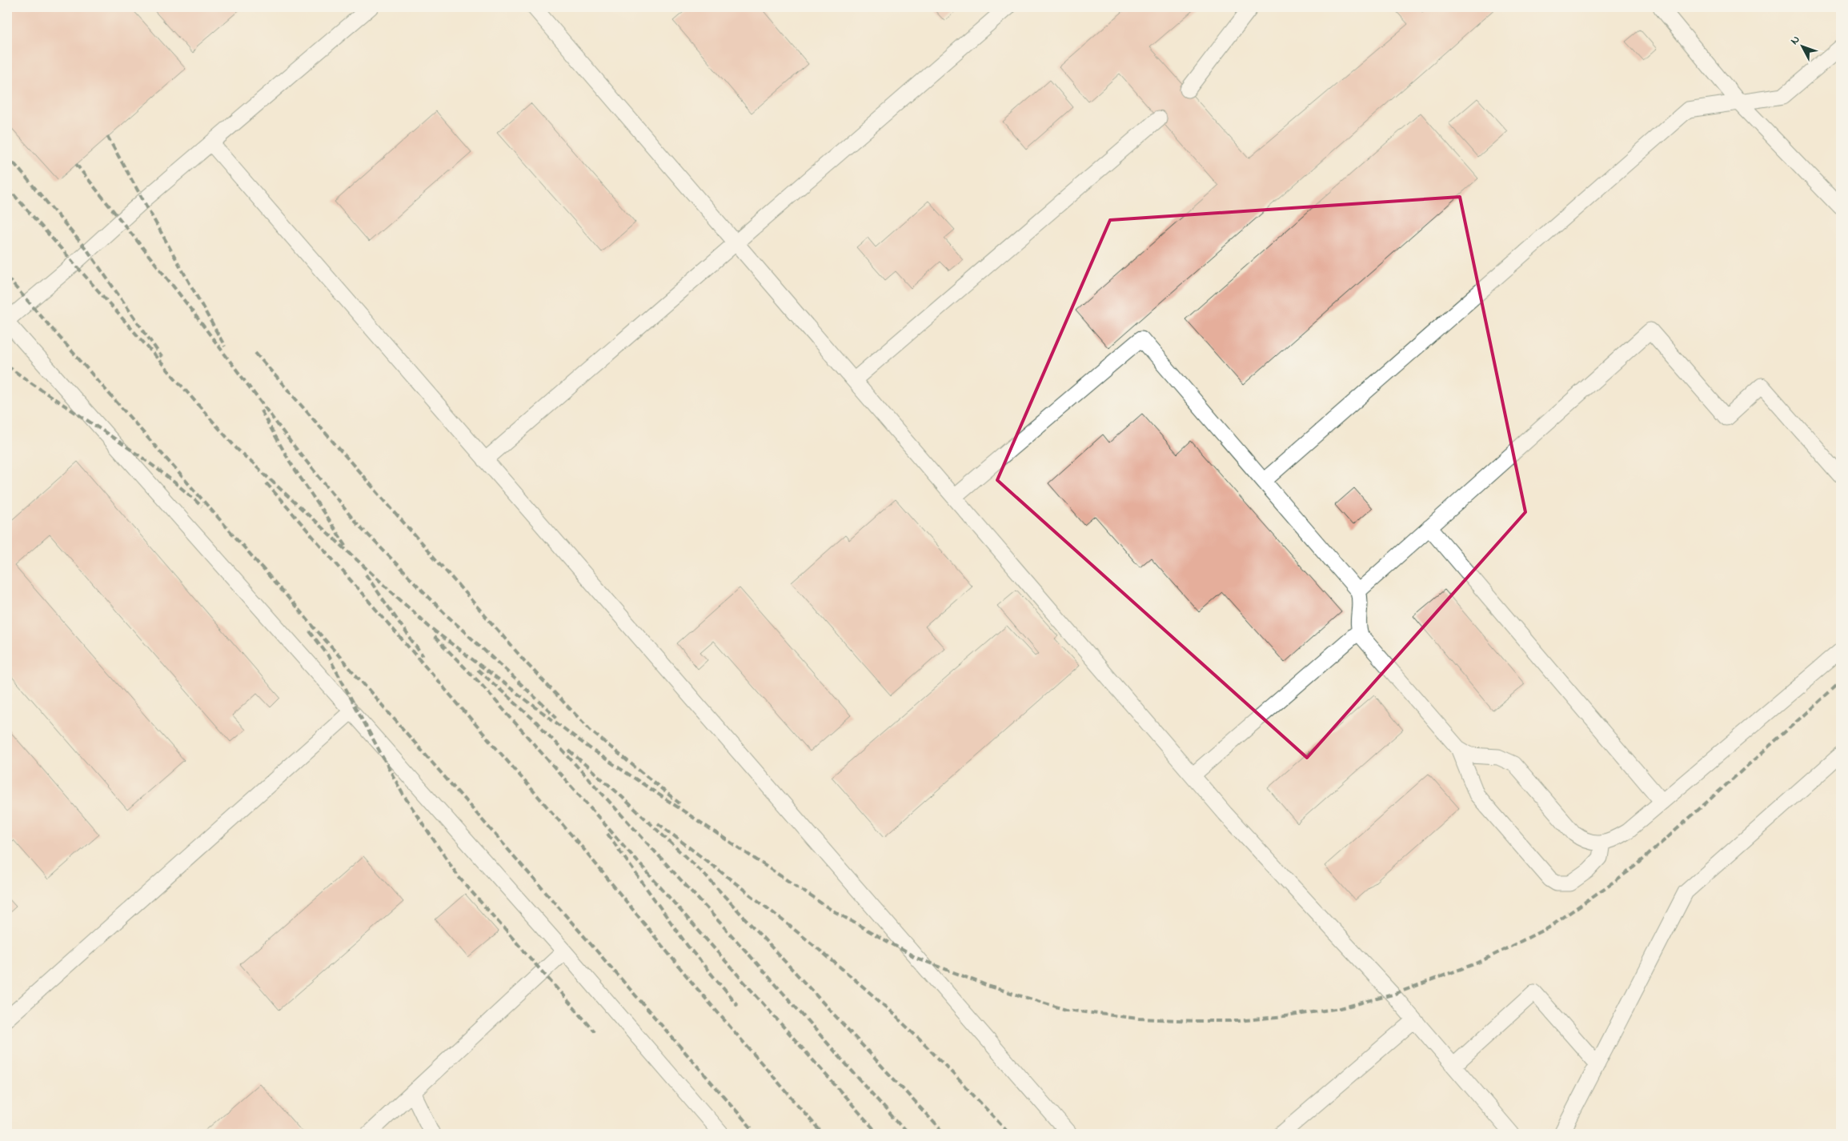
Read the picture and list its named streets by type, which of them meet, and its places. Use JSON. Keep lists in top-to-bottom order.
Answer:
{
  "north": "top left"
}
